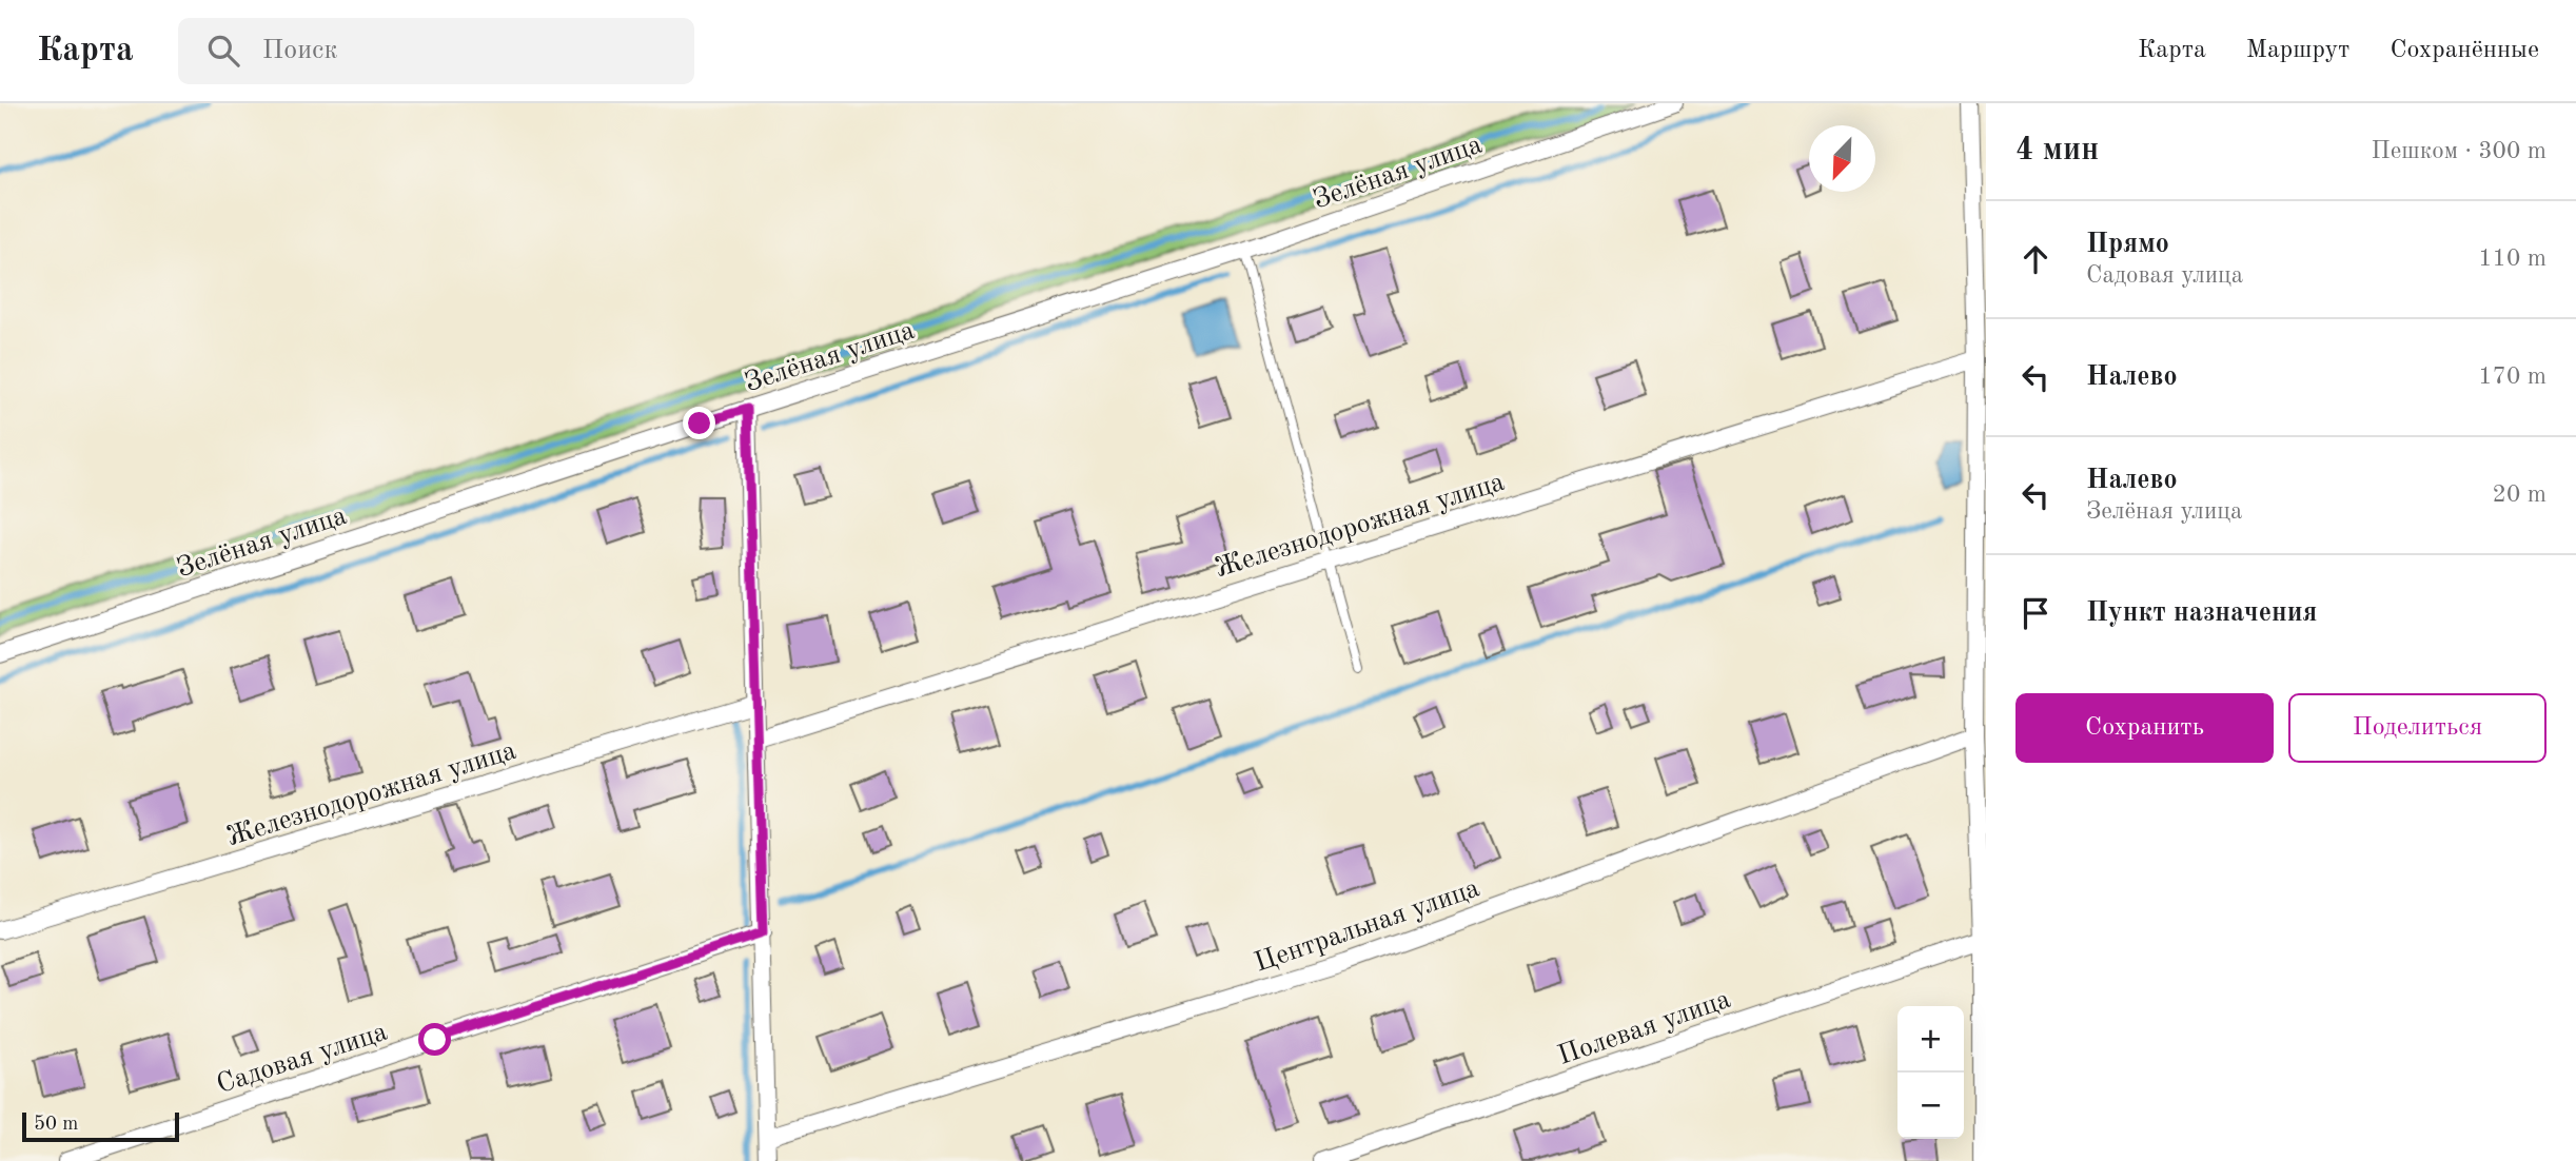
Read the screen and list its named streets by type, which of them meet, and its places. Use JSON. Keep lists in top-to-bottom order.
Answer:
{
  "streets": {
    "street": [
      "Зелёная улица",
      "Железнодорожная улица",
      "Центральная улица",
      "Полевая улица",
      "Садовая улица"
    ]
  },
  "scale_bar": "50 m",
  "north": "bottom left",
  "page": {
    "header": "Карта",
    "search": "Поиск",
    "nav": ["Карта", "Маршрут", "Сохранённые"],
    "heading": ["4 мин", "Пешком · 300 m"],
    "list": [
      ["Прямо", "Садовая улица", "110 m"],
      ["Налево", "170 m"],
      ["Налево", "Зелёная улица", "20 m"],
      "Пункт назначения"
    ],
    "buttons": ["Сохранить", "Поделиться"],
    "map_buttons": ["+", "−"],
    "scale": "50 m"
  }
}
